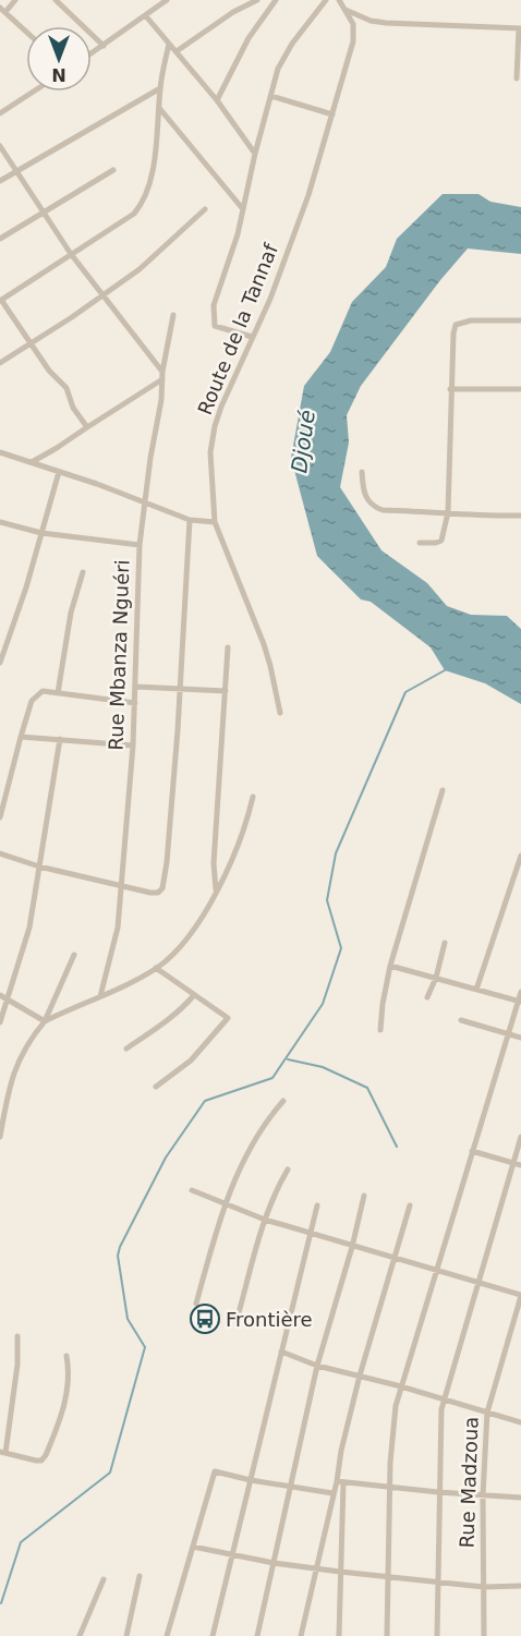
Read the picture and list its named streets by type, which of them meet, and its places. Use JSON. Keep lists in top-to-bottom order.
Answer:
{
  "streets": {
    "street": ["Route de la Tannaf", "Rue Mbanza Nguéri", "Rue Madzoua"]
  },
  "water": ["Djoué"],
  "places": {
    "bus stop": ["Frontière"]
  },
  "north": "bottom"
}
